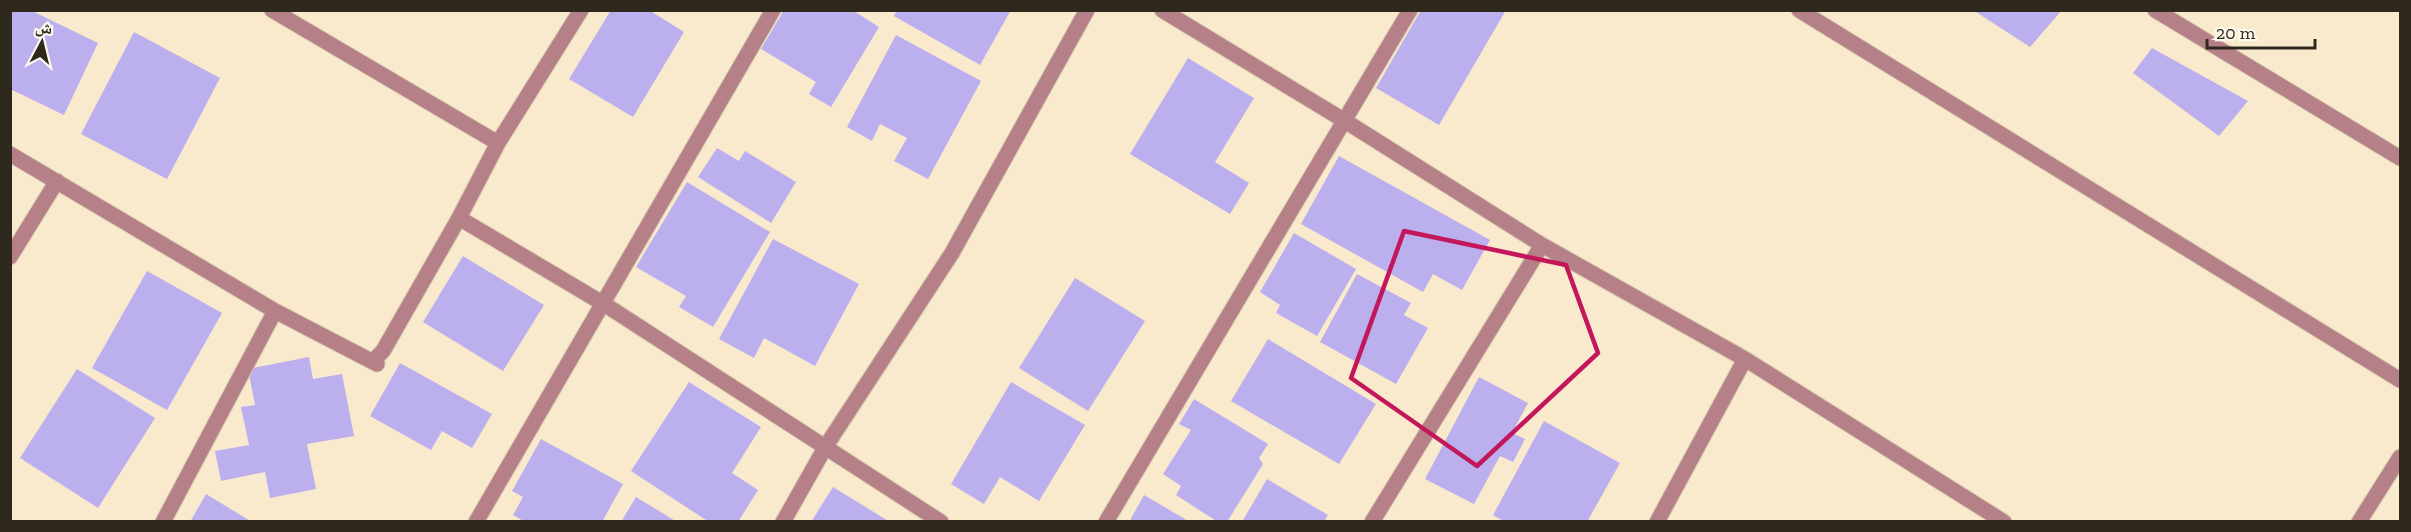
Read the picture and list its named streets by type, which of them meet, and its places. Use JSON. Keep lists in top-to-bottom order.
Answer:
{
  "scale_bar": "20 m",
  "north": "top"
}
